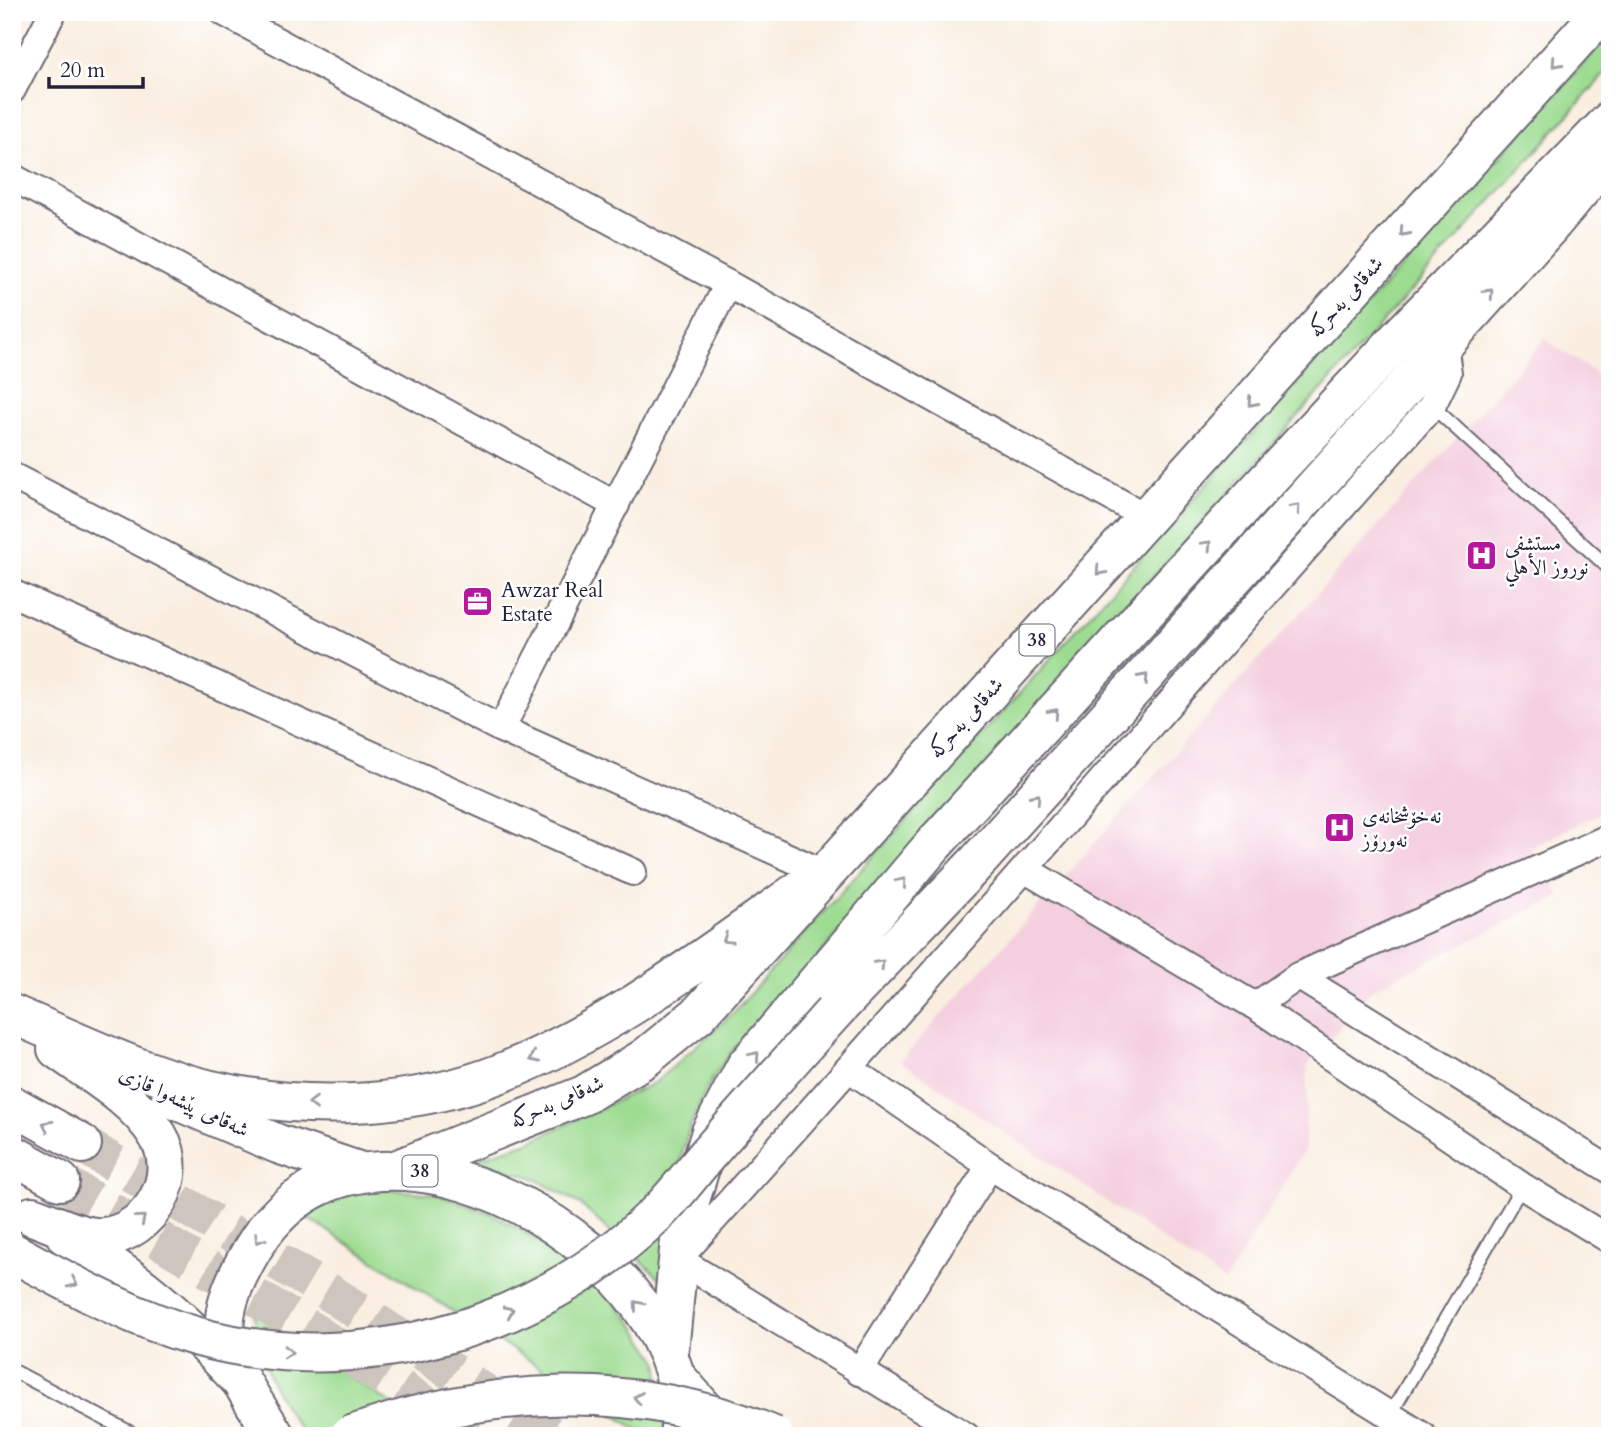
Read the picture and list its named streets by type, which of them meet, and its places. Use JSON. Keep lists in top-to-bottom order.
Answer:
{
  "streets": {
    "main road": ["شەقامی بەحرکە", "38", "شەقامی پێشەوا قازی"]
  },
  "crossings": [
    ["شەقامی بەحرکە", "شەقامی پێشەوا قازی"],
    ["38", "شەقامی پێشەوا قازی"]
  ],
  "places": {
    "hospital": ["مستشفى نوروز الأهلي", "نەخۆشخانەی نەورۆز"],
    "office": ["Awzar Real Estate"]
  },
  "scale_bar": "20 m"
}
